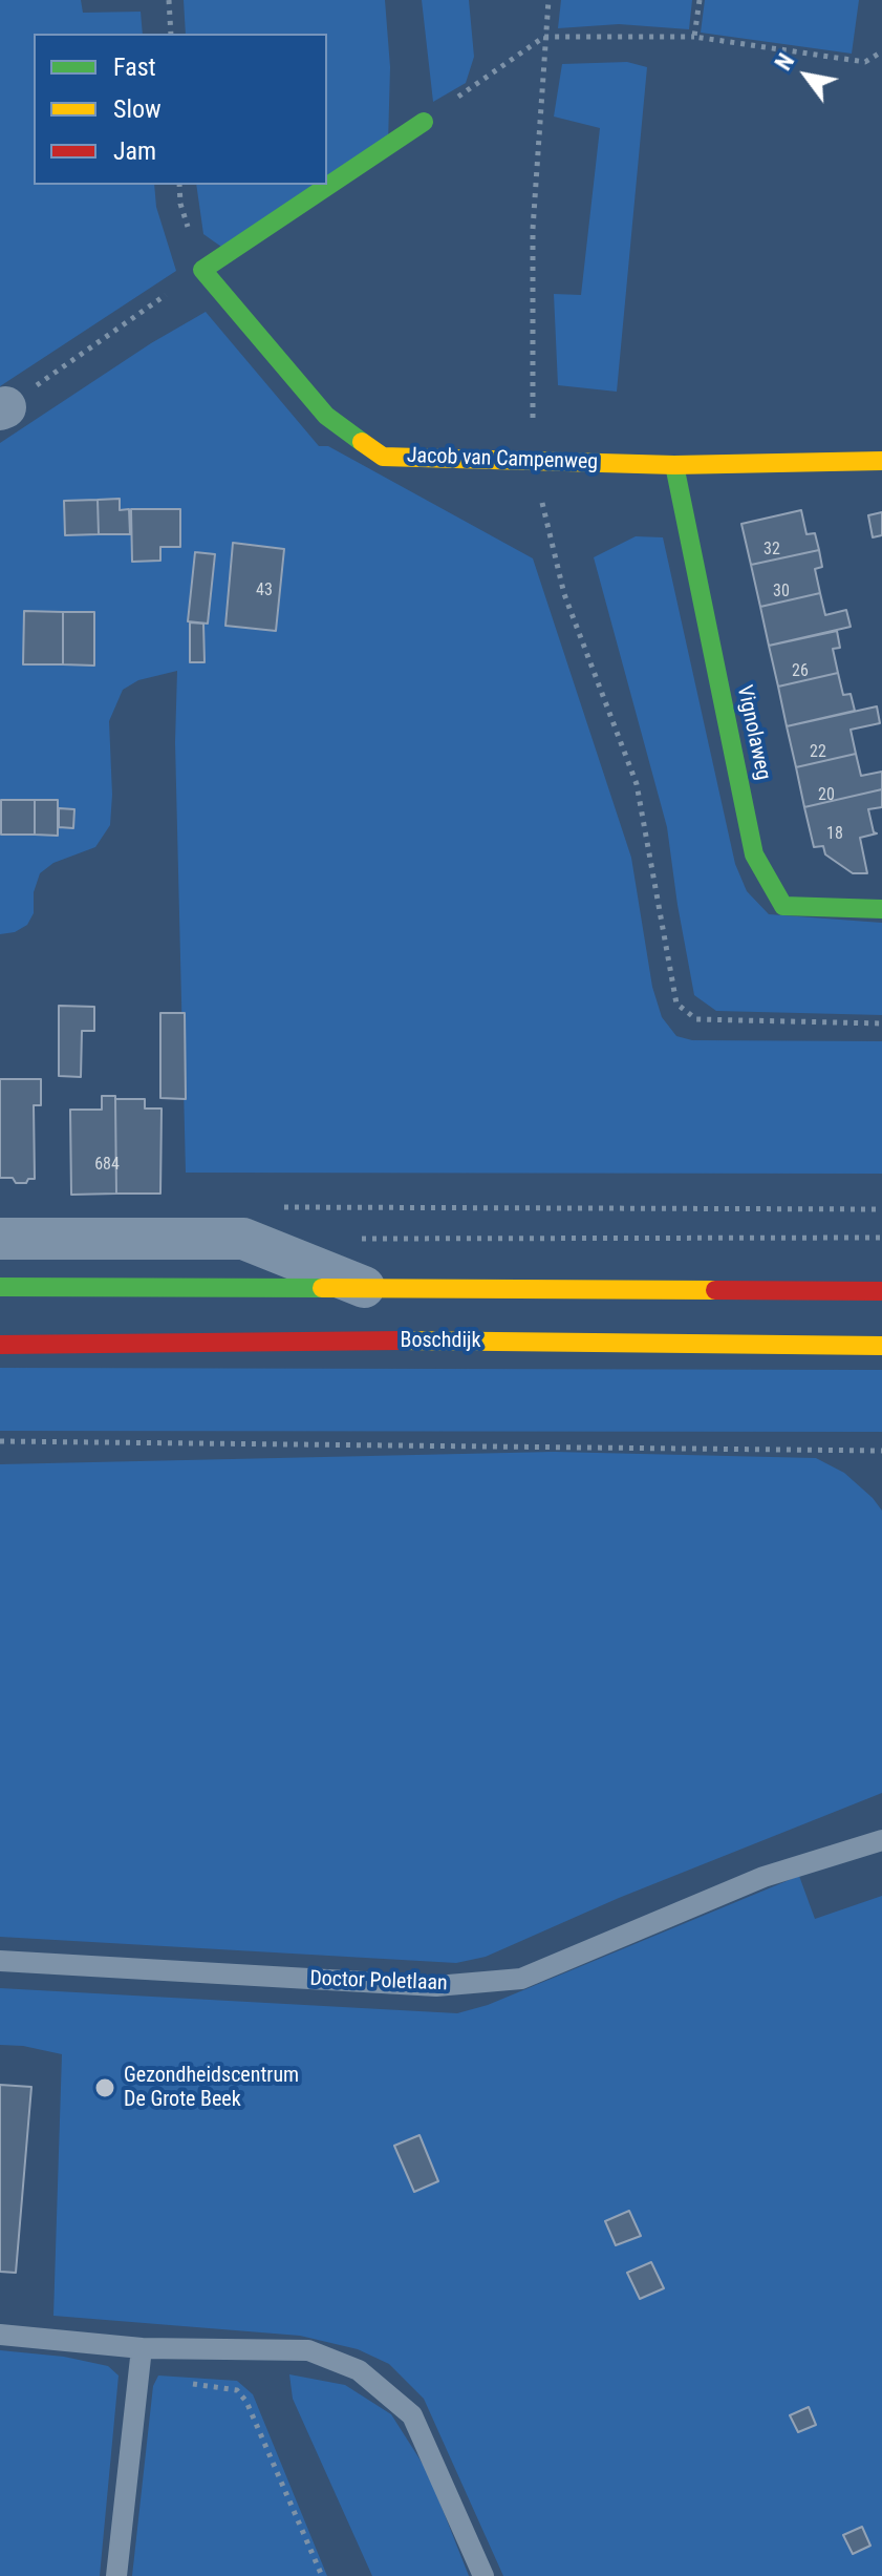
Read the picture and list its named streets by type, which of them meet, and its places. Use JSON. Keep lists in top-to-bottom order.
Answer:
{
  "streets": {
    "main road": ["Jacob van Campenweg", "Vignolaweg", "Boschdijk"],
    "lane": ["Doctor Poletlaan"]
  },
  "crossings": [
    ["Jacob van Campenweg", "Vignolaweg"]
  ],
  "places": ["Gezondheidscentrum De Grote Beek"],
  "house_numbers": [
    "32",
    "43",
    "30",
    "26",
    "22",
    "20",
    "18",
    "684"
  ],
  "legend": ["Fast", "Slow", "Jam"],
  "north": "top left"
}
